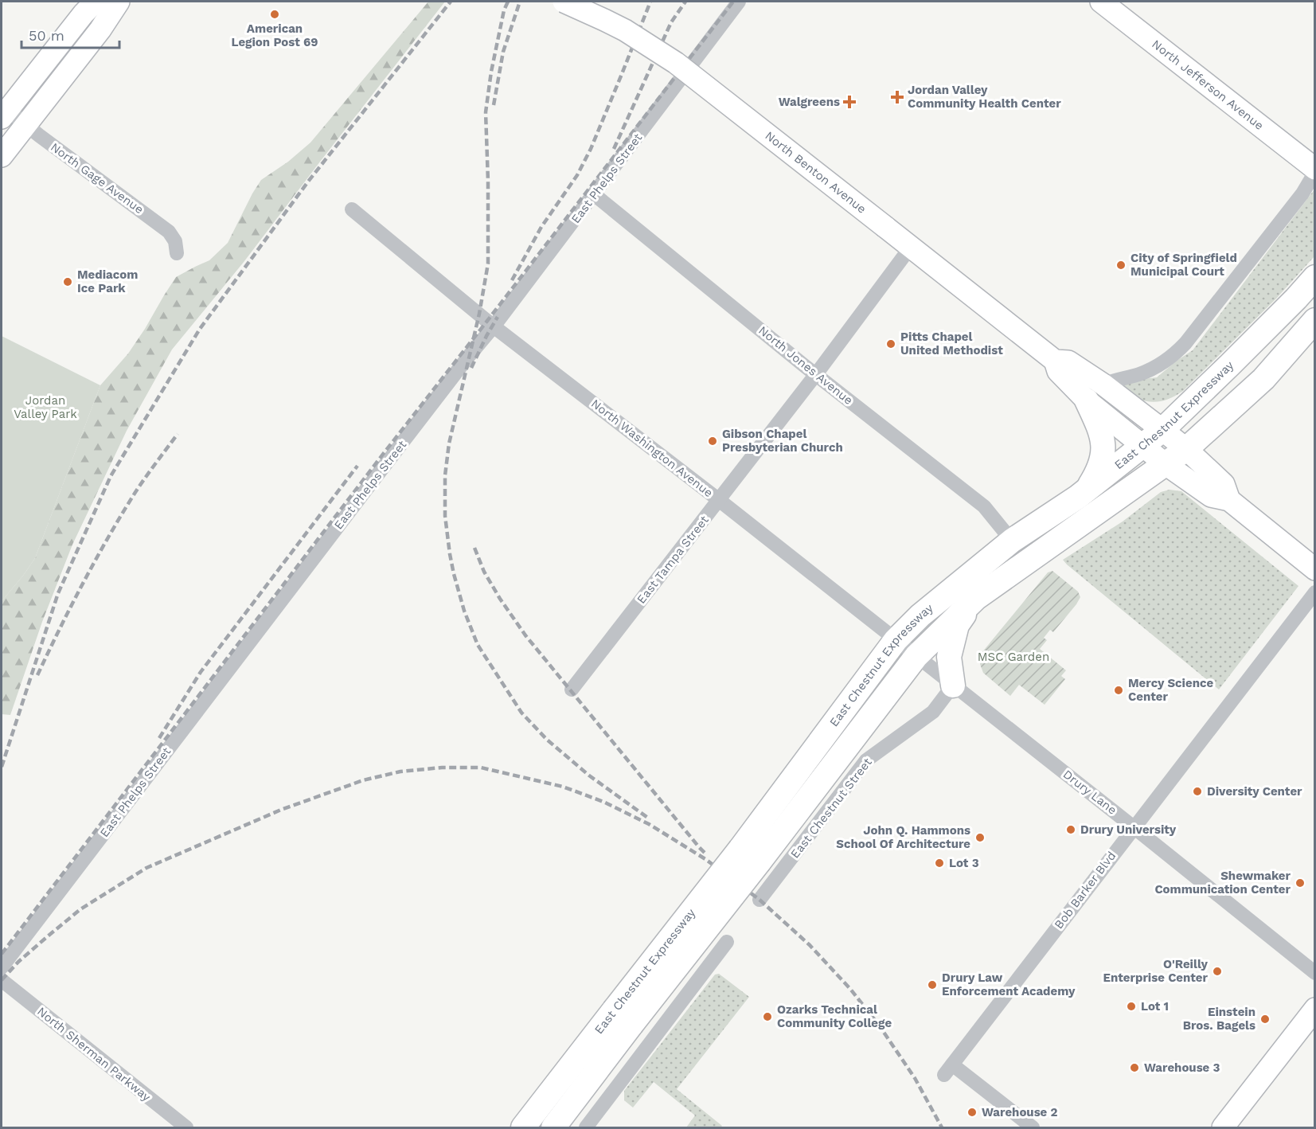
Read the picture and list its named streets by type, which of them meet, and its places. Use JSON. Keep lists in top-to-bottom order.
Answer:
{
  "streets": {
    "main road": ["North Jefferson Avenue", "North Benton Avenue", "East Chestnut Expressway"],
    "street": [
      "North Gage Avenue",
      "East Phelps Street",
      "North Jones Avenue",
      "North Washington Avenue",
      "East Tampa Street",
      "Drury Lane",
      "East Chestnut Street",
      "Bob Barker Blvd",
      "North Sherman Parkway"
    ]
  },
  "crossings": [
    ["North Benton Avenue", "East Chestnut Expressway"],
    ["North Benton Avenue", "East Tampa Street"],
    ["East Phelps Street", "North Jones Avenue"],
    ["East Phelps Street", "North Washington Avenue"],
    ["North Jones Avenue", "East Chestnut Expressway"],
    ["North Jones Avenue", "East Tampa Street"],
    ["East Chestnut Expressway", "North Washington Avenue"],
    ["North Washington Avenue", "East Tampa Street"],
    ["North Washington Avenue", "Drury Lane"],
    ["North Washington Avenue", "East Chestnut Street"],
    ["Drury Lane", "East Chestnut Street"],
    ["Drury Lane", "Bob Barker Blvd"]
  ],
  "parks": ["Jordan Valley Park", "MSC Garden"],
  "places": {
    "other": [
      "American Legion Post 69",
      "City of Springfield Municipal Court",
      "Mediacom Ice Park",
      "Pitts Chapel United Methodist",
      "Gibson Chapel Presbyterian Church",
      "Mercy Science Center",
      "Diversity Center",
      "Drury University",
      "John Q. Hammons School Of Architecture",
      "Lot 3",
      "Shewmaker Communication Center",
      "O'Reilly Enterprise Center",
      "Drury Law Enforcement Academy",
      "Lot 1",
      "Ozarks Technical Community College",
      "Einstein Bros. Bagels",
      "Warehouse 3",
      "Warehouse 2"
    ],
    "health": ["Jordan Valley Community Health Center", "Walgreens"]
  },
  "scale_bar": "50 m"
}
